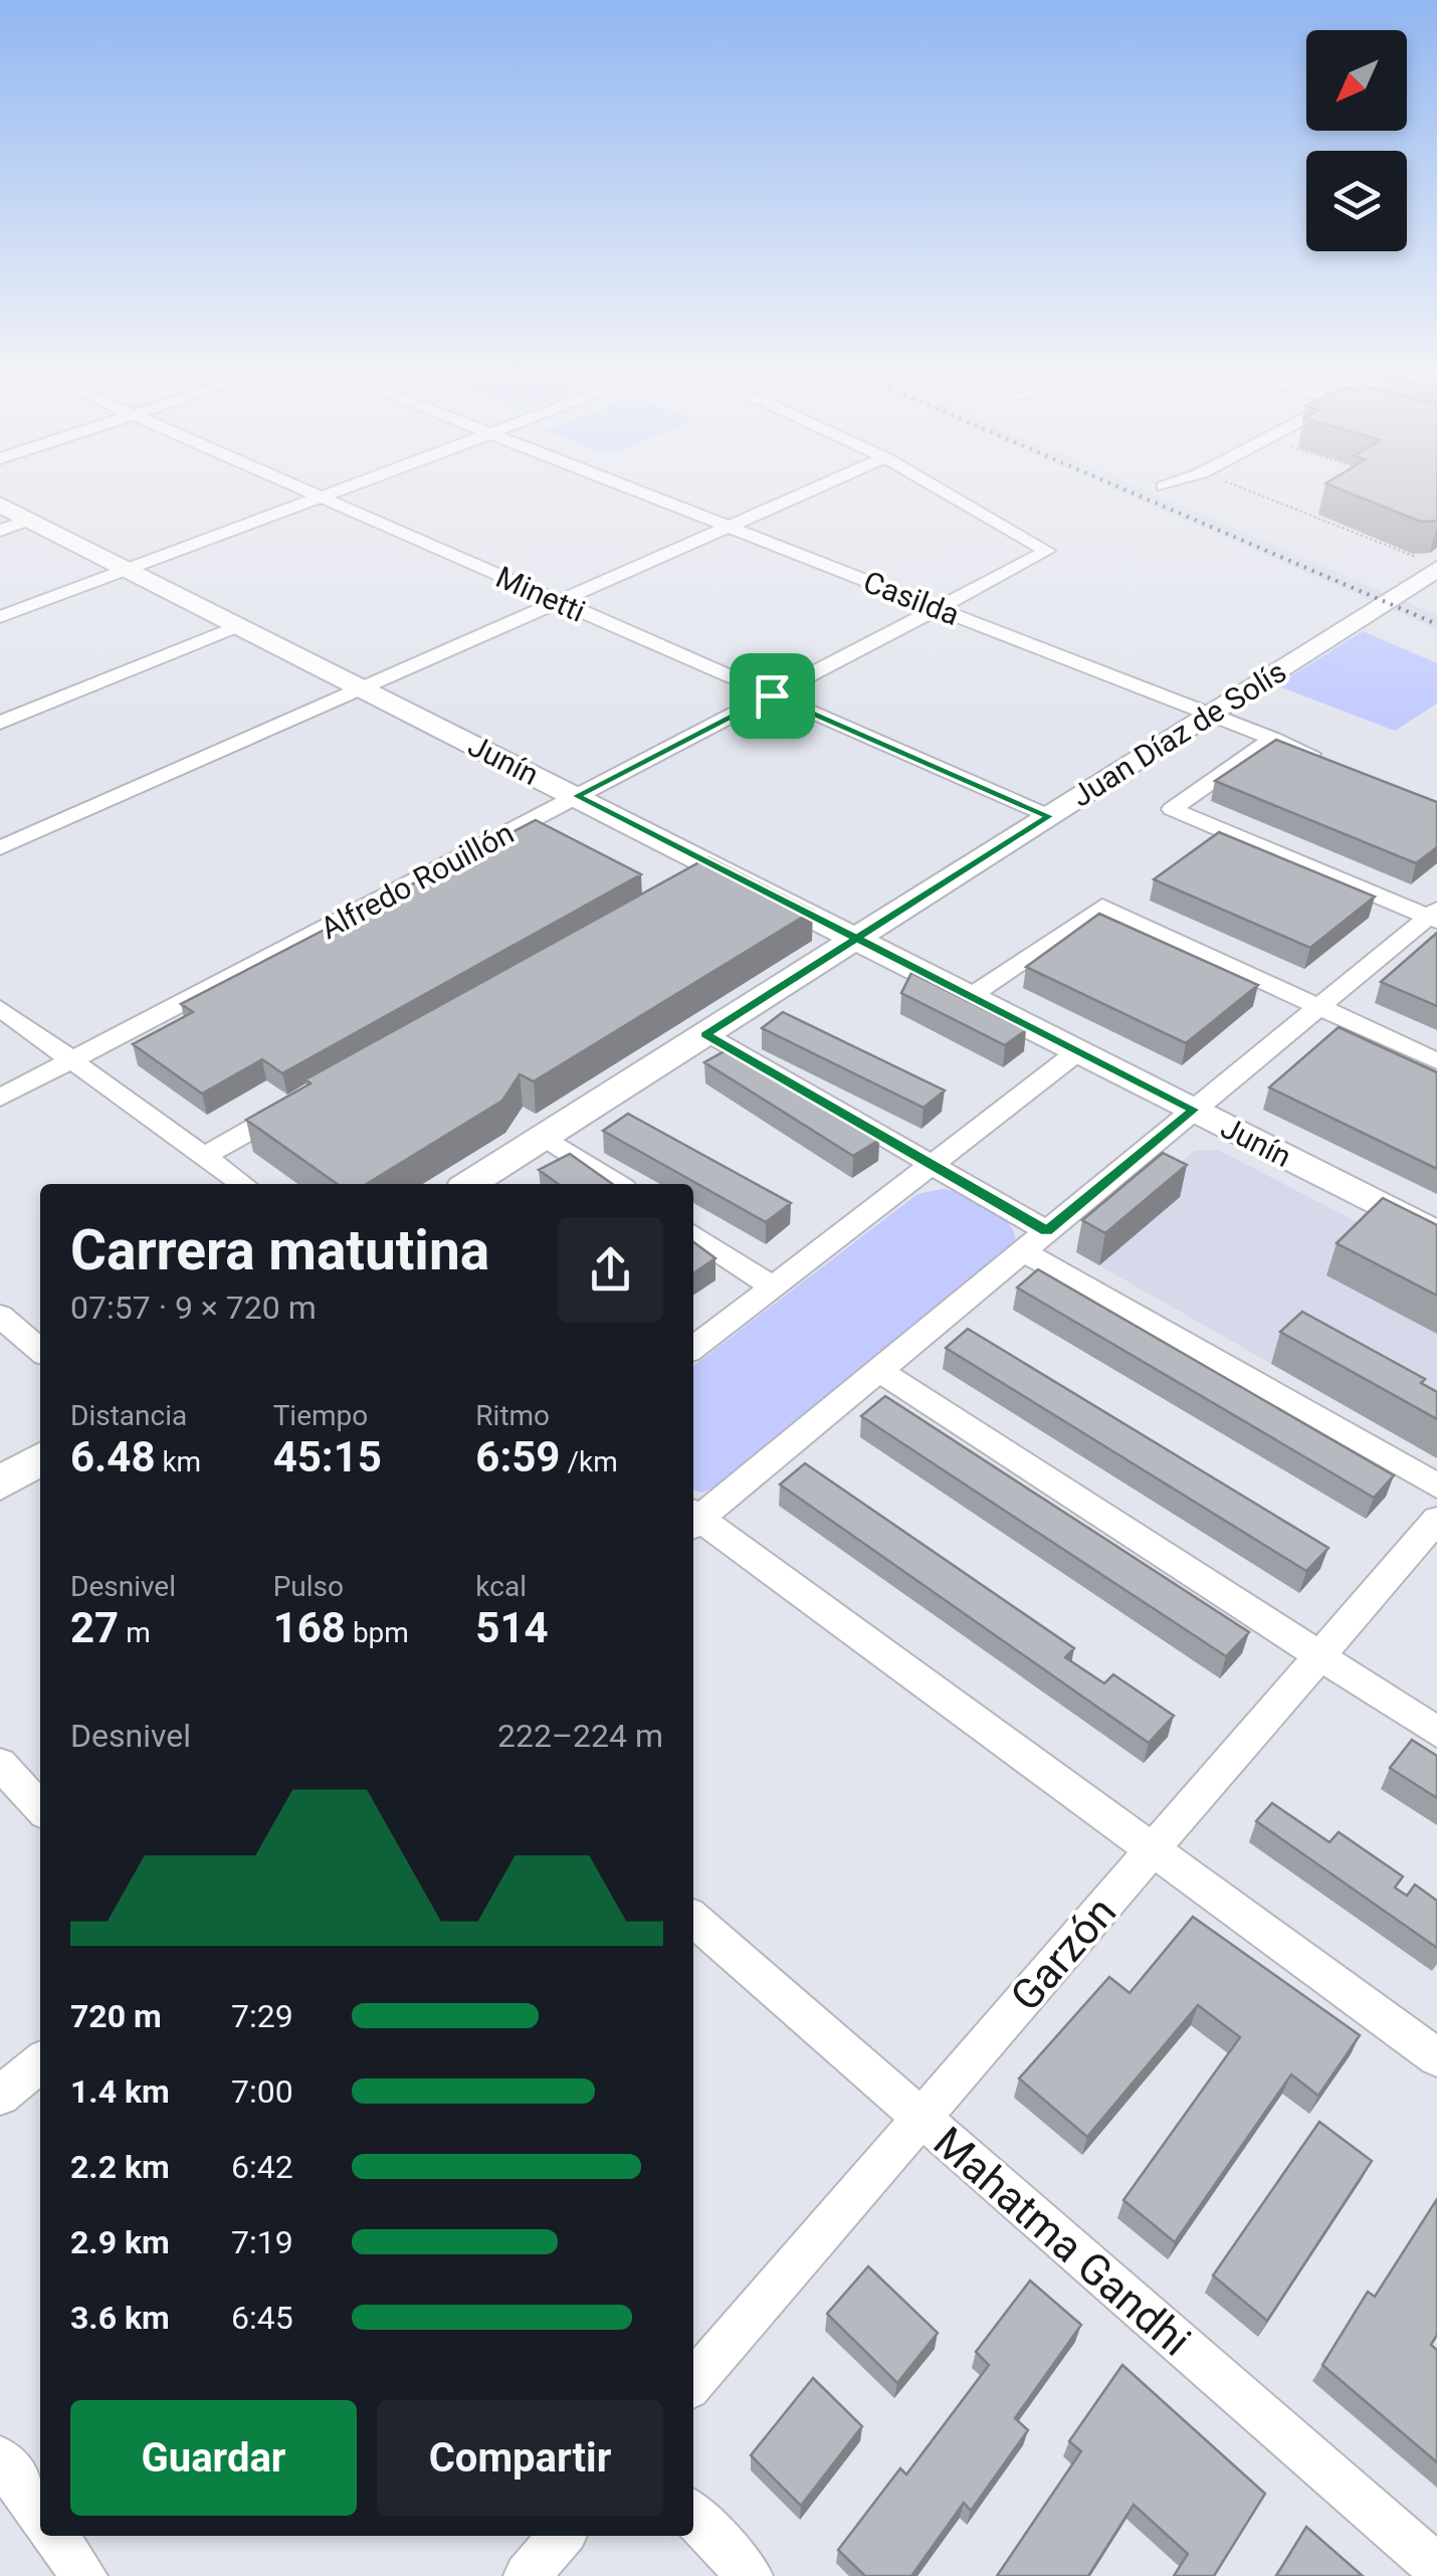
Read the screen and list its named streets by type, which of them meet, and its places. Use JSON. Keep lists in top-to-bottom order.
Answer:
{
  "streets": {
    "main road": ["Juan Díaz de Solís", "Junín"],
    "street": [
      "Minetti",
      "Casilda",
      "Alfredo Rouillón",
      "Garzón",
      "Mahatma Gandhi"
    ]
  },
  "crossings": [
    ["Minetti", "Juan Díaz de Solís"],
    ["Minetti", "Alfredo Rouillón"],
    ["Casilda", "Juan Díaz de Solís"],
    ["Casilda", "Alfredo Rouillón"],
    ["Juan Díaz de Solís", "Junín"],
    ["Junín", "Alfredo Rouillón"],
    ["Garzón", "Mahatma Gandhi"]
  ],
  "north": "bottom left",
  "page": {
    "heading": ["Carrera matutina", "07:57 · 9 × 720 m"],
    "stats": [
      ["Distancia", "6.48 km"],
      ["Tiempo", "45:15"],
      ["Ritmo", "6:59 /km"],
      ["Desnivel", "27 m"],
      ["Pulso", "168 bpm"],
      ["kcal", "514"]
    ],
    "chart": ["Desnivel", "222–224 m"],
    "list": [
      {
        "name": "720 m",
        "note": "7:29"
      },
      {
        "name": "1.4 km",
        "note": "7:00"
      },
      {
        "name": "2.2 km",
        "note": "6:42"
      },
      {
        "name": "2.9 km",
        "note": "7:19"
      },
      {
        "name": "3.6 km",
        "note": "6:45"
      }
    ],
    "buttons": ["Guardar", "Compartir"]
  }
}
